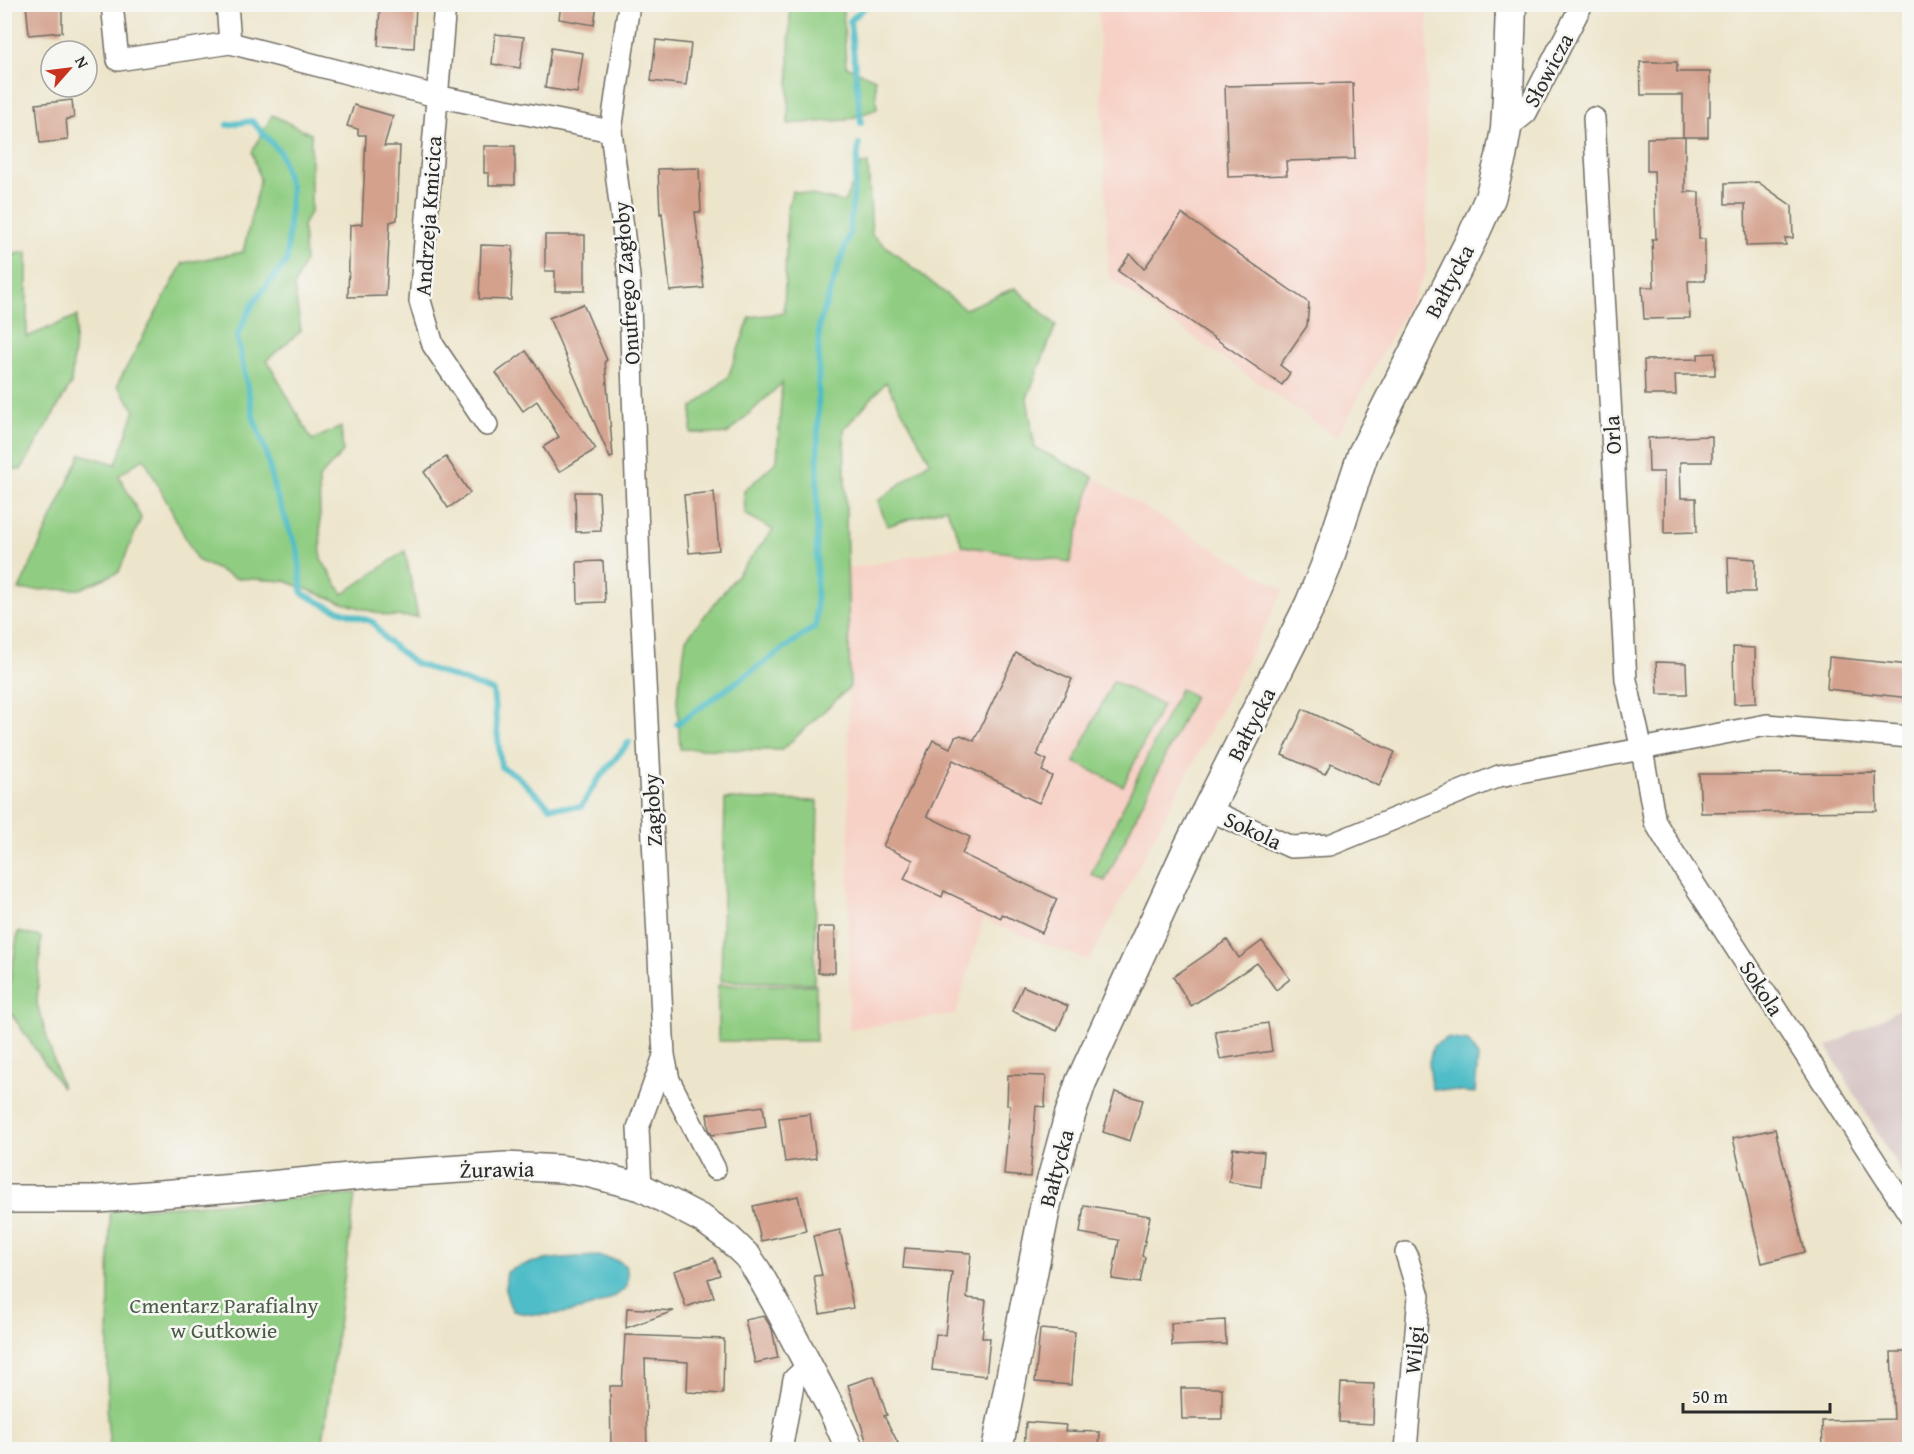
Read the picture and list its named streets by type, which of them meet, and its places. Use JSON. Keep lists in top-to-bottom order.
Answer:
{
  "streets": {
    "main road": ["Bałtycka"],
    "street": [
      "Słowicza",
      "Andrzeja Kmicica",
      "Onufrego Zagłoby",
      "Orla",
      "Zagłoby",
      "Sokola",
      "Żurawia",
      "Wilgi"
    ]
  },
  "crossings": [
    ["Słowicza", "Bałtycka"],
    ["Bałtycka", "Sokola"],
    ["Onufrego Zagłoby", "Zagłoby"],
    ["Orla", "Sokola"],
    ["Zagłoby", "Żurawia"]
  ],
  "parks": ["Cmentarz Parafialny w Gutkowie"],
  "scale_bar": "50 m",
  "north": "top right"
}
